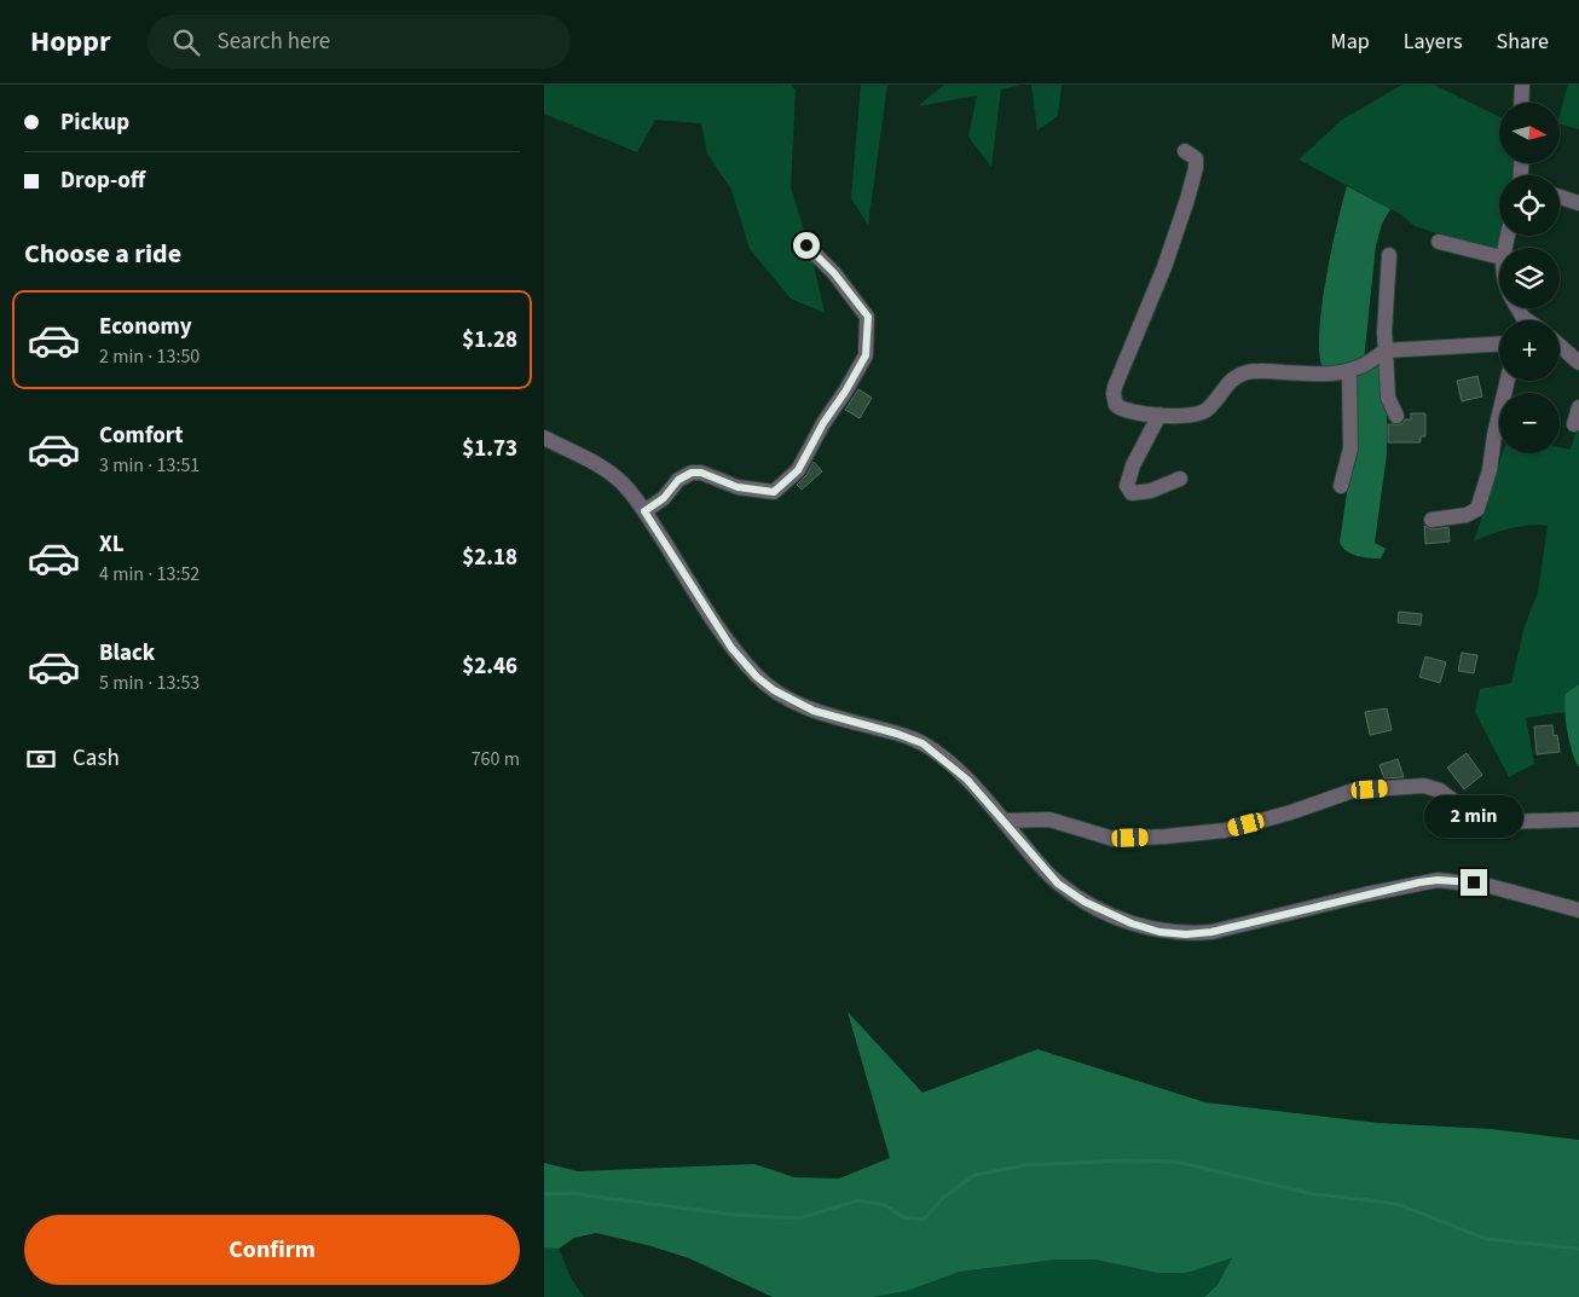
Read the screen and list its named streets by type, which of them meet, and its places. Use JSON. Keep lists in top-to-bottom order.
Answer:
{
  "north": "right",
  "page": {
    "header": "Hoppr",
    "search": "Search here",
    "nav": ["Map", "Layers", "Share"],
    "banner": ["Pickup", "Drop-off"],
    "map_buttons": ["+", "−"],
    "heading": "Choose a ride",
    "list": [
      {
        "name": "Economy",
        "note": "2 min · 13:50",
        "value": "$1.28"
      },
      {
        "name": "Comfort",
        "note": "3 min · 13:51",
        "value": "$1.73"
      },
      {
        "name": "XL",
        "note": "4 min · 13:52",
        "value": "$2.18"
      },
      {
        "name": "Black",
        "note": "5 min · 13:53",
        "value": "$2.46"
      }
    ],
    "pay": ["Cash", "760 m"],
    "bubble": "2 min",
    "buttons": "Confirm"
  }
}
